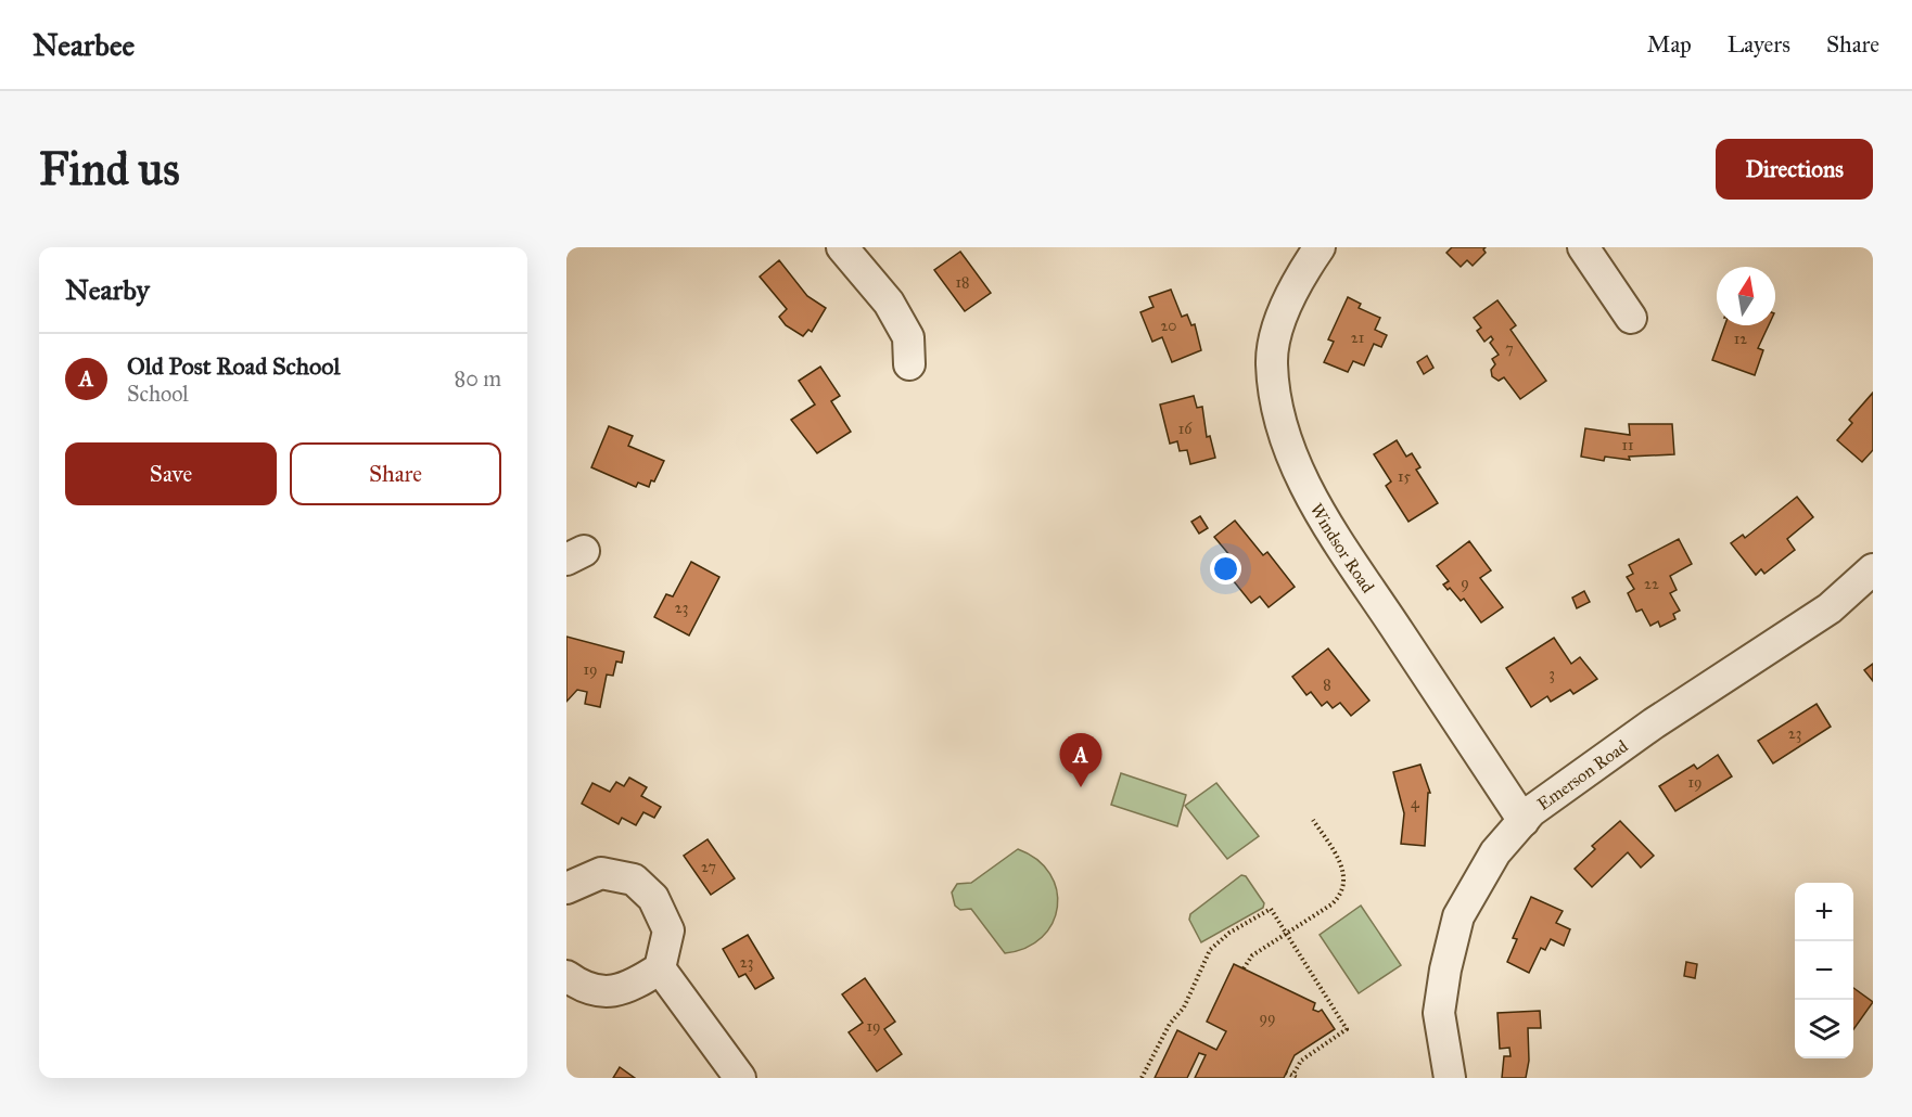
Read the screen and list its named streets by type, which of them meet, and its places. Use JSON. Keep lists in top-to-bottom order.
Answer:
{
  "streets": {
    "street": ["Windsor Road", "Emerson Road"]
  },
  "crossings": [
    ["Windsor Road", "Emerson Road"]
  ],
  "house_numbers": [
    "18",
    "20",
    "21",
    "12",
    "7",
    "16",
    "11",
    "15",
    "9",
    "22",
    "23",
    "19",
    "3",
    "8",
    "23",
    "19",
    "4",
    "27",
    "23",
    "99",
    "19"
  ],
  "north": "top",
  "page": {
    "header": "Nearbee",
    "nav": ["Map", "Layers", "Share"],
    "buttons": [
      "Directions",
      ["Save", "Share"]
    ],
    "title": "Find us",
    "heading": "Nearby",
    "list": [
      {
        "mark": "A",
        "name": "Old Post Road School",
        "note": "School",
        "value": "80 m"
      }
    ],
    "pins": "A",
    "map_buttons": ["+", "−"]
  }
}
